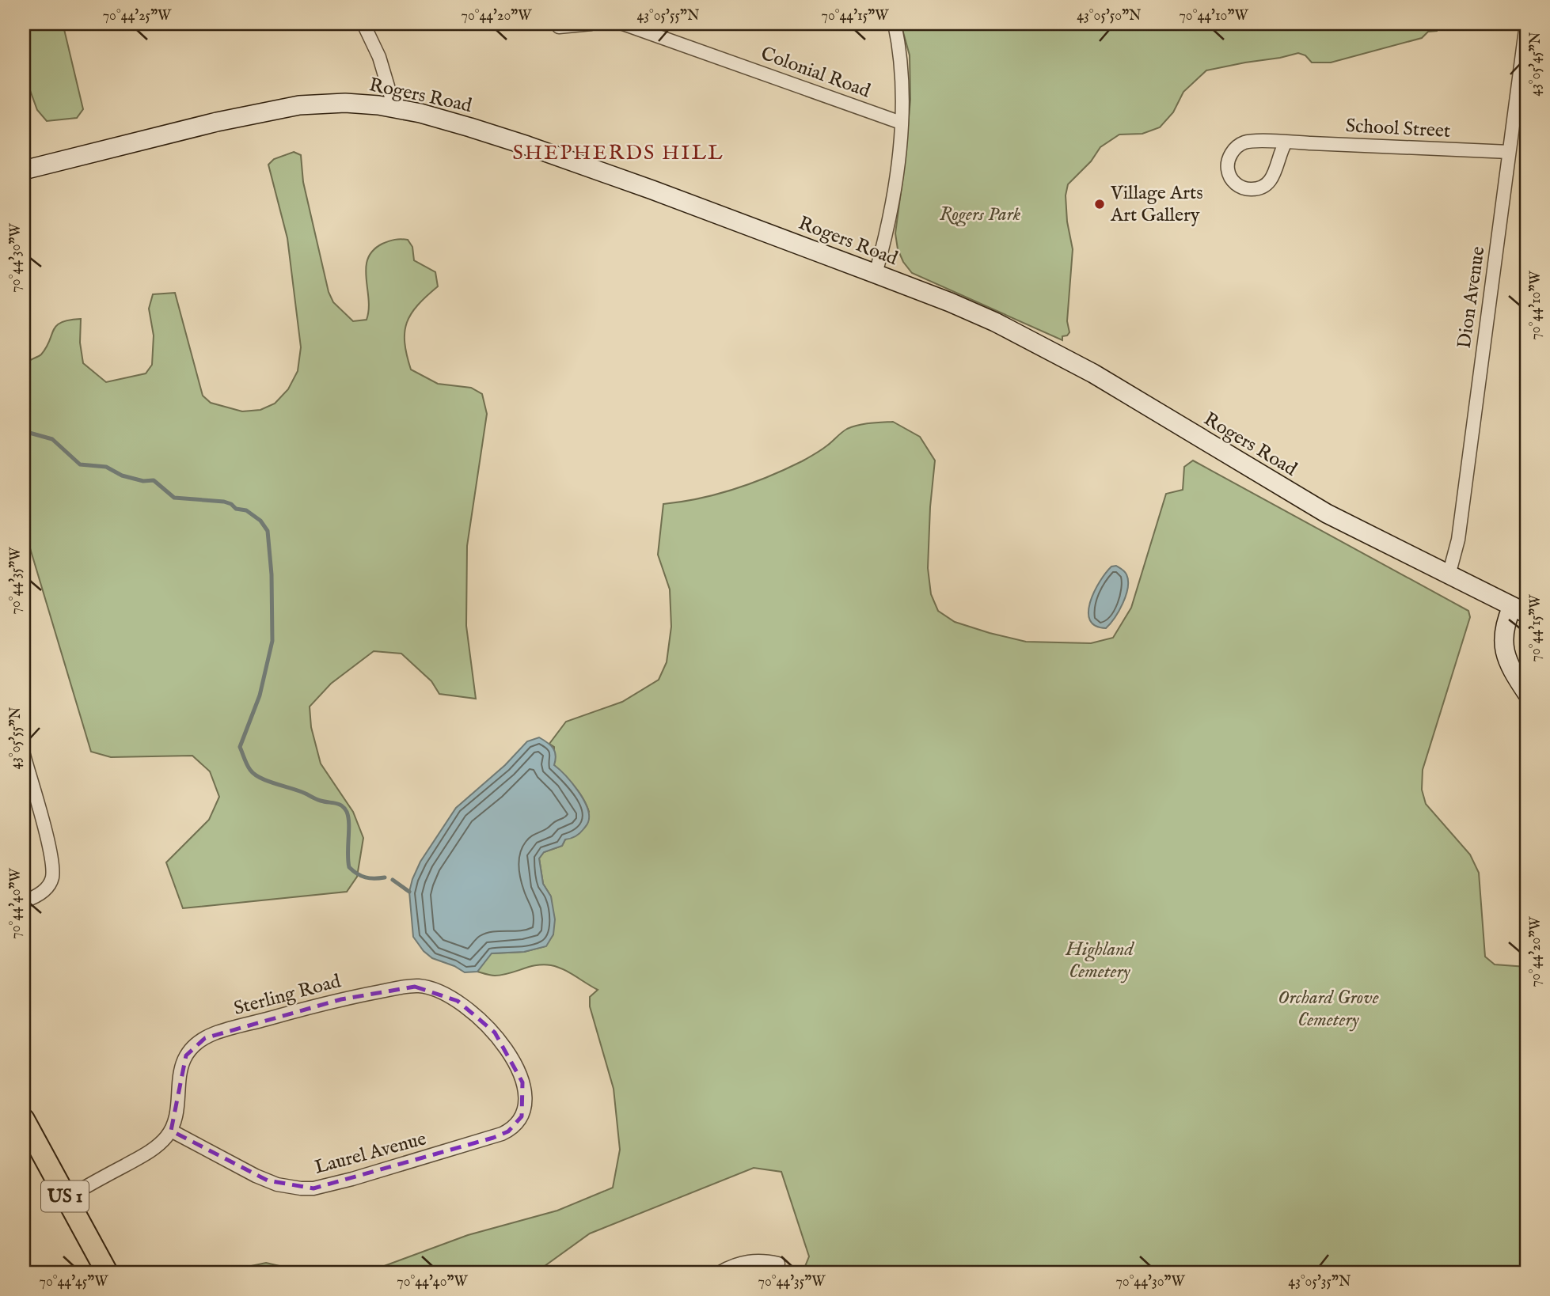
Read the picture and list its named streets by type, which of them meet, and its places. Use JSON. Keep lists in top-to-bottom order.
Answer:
{
  "streets": {
    "main road": ["Rogers Road", "US 1"],
    "street": [
      "Colonial Road",
      "School Street",
      "Dion Avenue",
      "Sterling Road",
      "Laurel Avenue"
    ]
  },
  "crossings": [
    ["Rogers Road", "Dion Avenue"],
    ["School Street", "Dion Avenue"],
    ["Sterling Road", "Laurel Avenue"]
  ],
  "districts": ["SHEPHERDS HILL"],
  "parks": ["Rogers Park", "Highland Cemetery", "Orchard Grove Cemetery"],
  "places": ["Village Arts Art Gallery"],
  "coordinates": [
    "70°44'25\"W",
    "70°44'20\"W",
    "43°05'55\"N",
    "70°44'15\"W",
    "43°05'50\"N",
    "70°44'10\"W",
    "43°05'45\"N",
    "70°44'30\"W",
    "70°44'35\"W",
    "70°44'40\"W",
    "70°44'45\"W",
    "43°05'35\"N"
  ]
}
